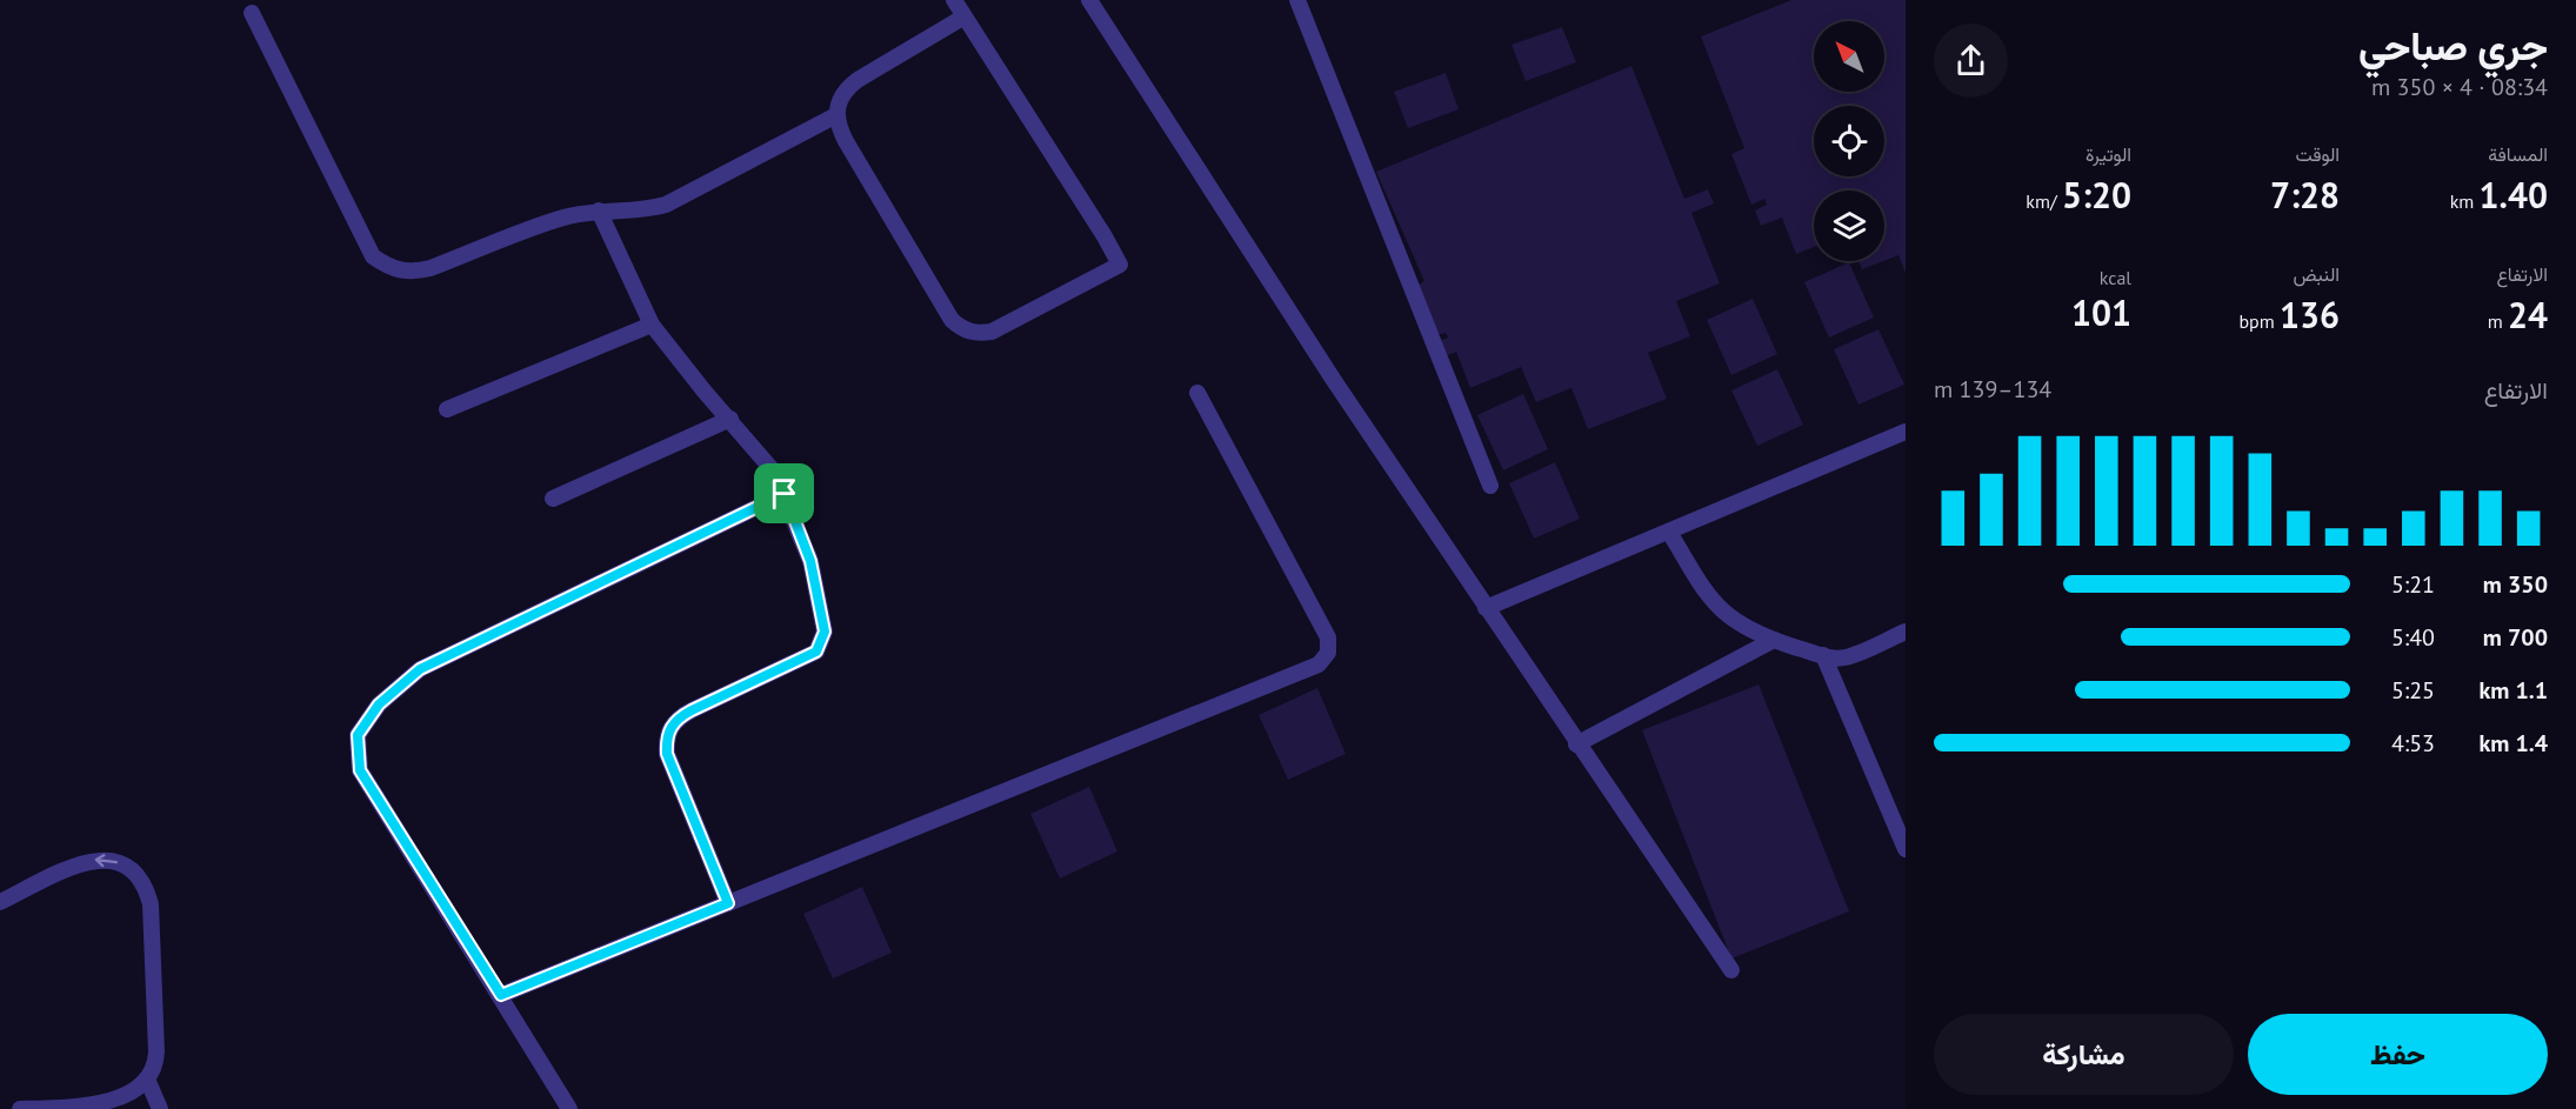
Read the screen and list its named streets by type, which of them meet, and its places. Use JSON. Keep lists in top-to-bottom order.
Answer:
{
  "north": "top left",
  "page": {
    "heading": ["جري صباحي", "08:34 · 4 × 350 m"],
    "stats": [
      ["المسافة", "1.40 km"],
      ["الوقت", "7:28"],
      ["الوتيرة", "5:20 /km"],
      ["الارتفاع", "24 m"],
      ["النبض", "136 bpm"],
      ["kcal", "101"]
    ],
    "chart": ["الارتفاع", "134–139 m"],
    "list": [
      {
        "name": "350 m",
        "note": "5:21"
      },
      {
        "name": "700 m",
        "note": "5:40"
      },
      {
        "name": "1.1 km",
        "note": "5:25"
      },
      {
        "name": "1.4 km",
        "note": "4:53"
      }
    ],
    "buttons": ["حفظ", "مشاركة"]
  }
}
